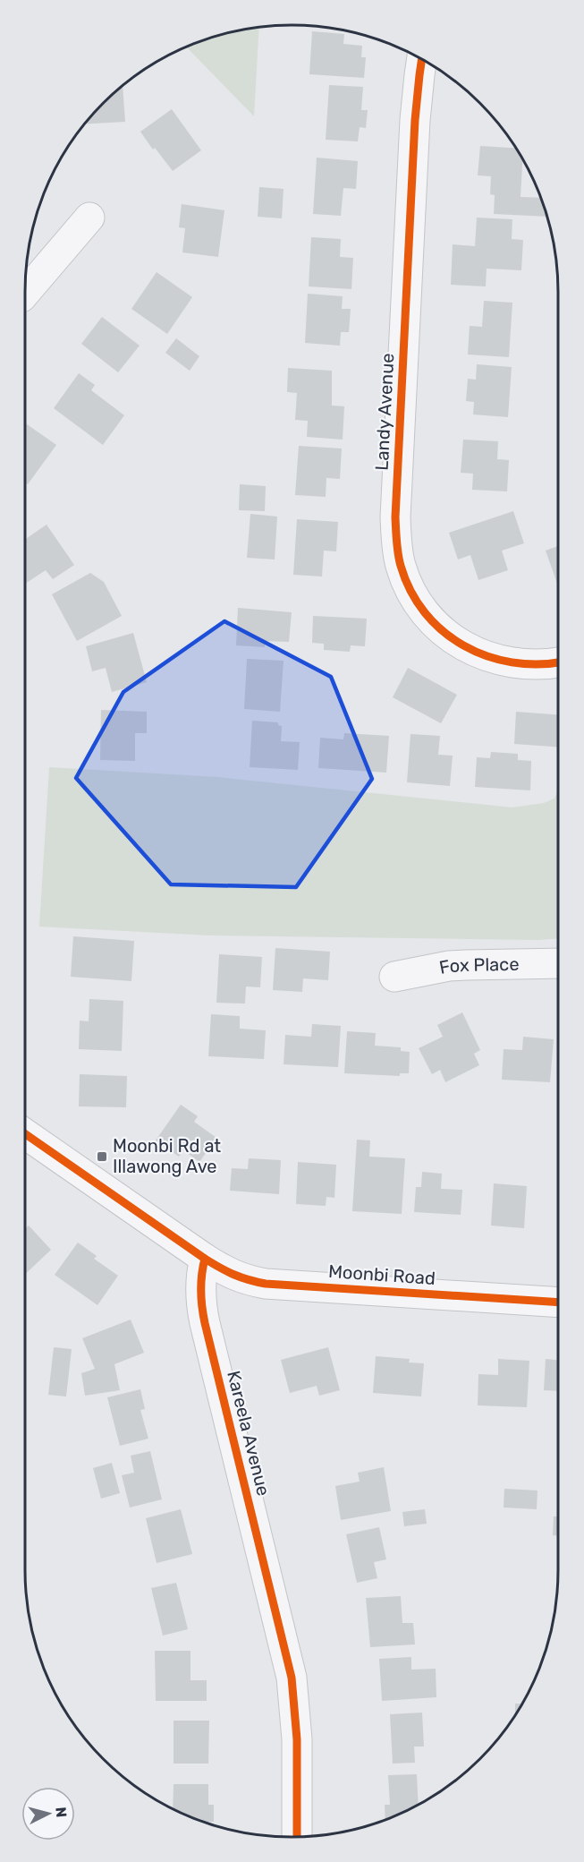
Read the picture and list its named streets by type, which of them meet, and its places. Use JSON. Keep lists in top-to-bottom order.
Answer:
{
  "streets": {
    "street": [
      "Landy Avenue",
      "Fox Place",
      "Moonbi Road",
      "Kareela Avenue"
    ]
  },
  "crossings": [
    ["Moonbi Road", "Kareela Avenue"]
  ],
  "places": {
    "transit": ["Moonbi Rd at Illawong Ave"]
  },
  "north": "right"
}
